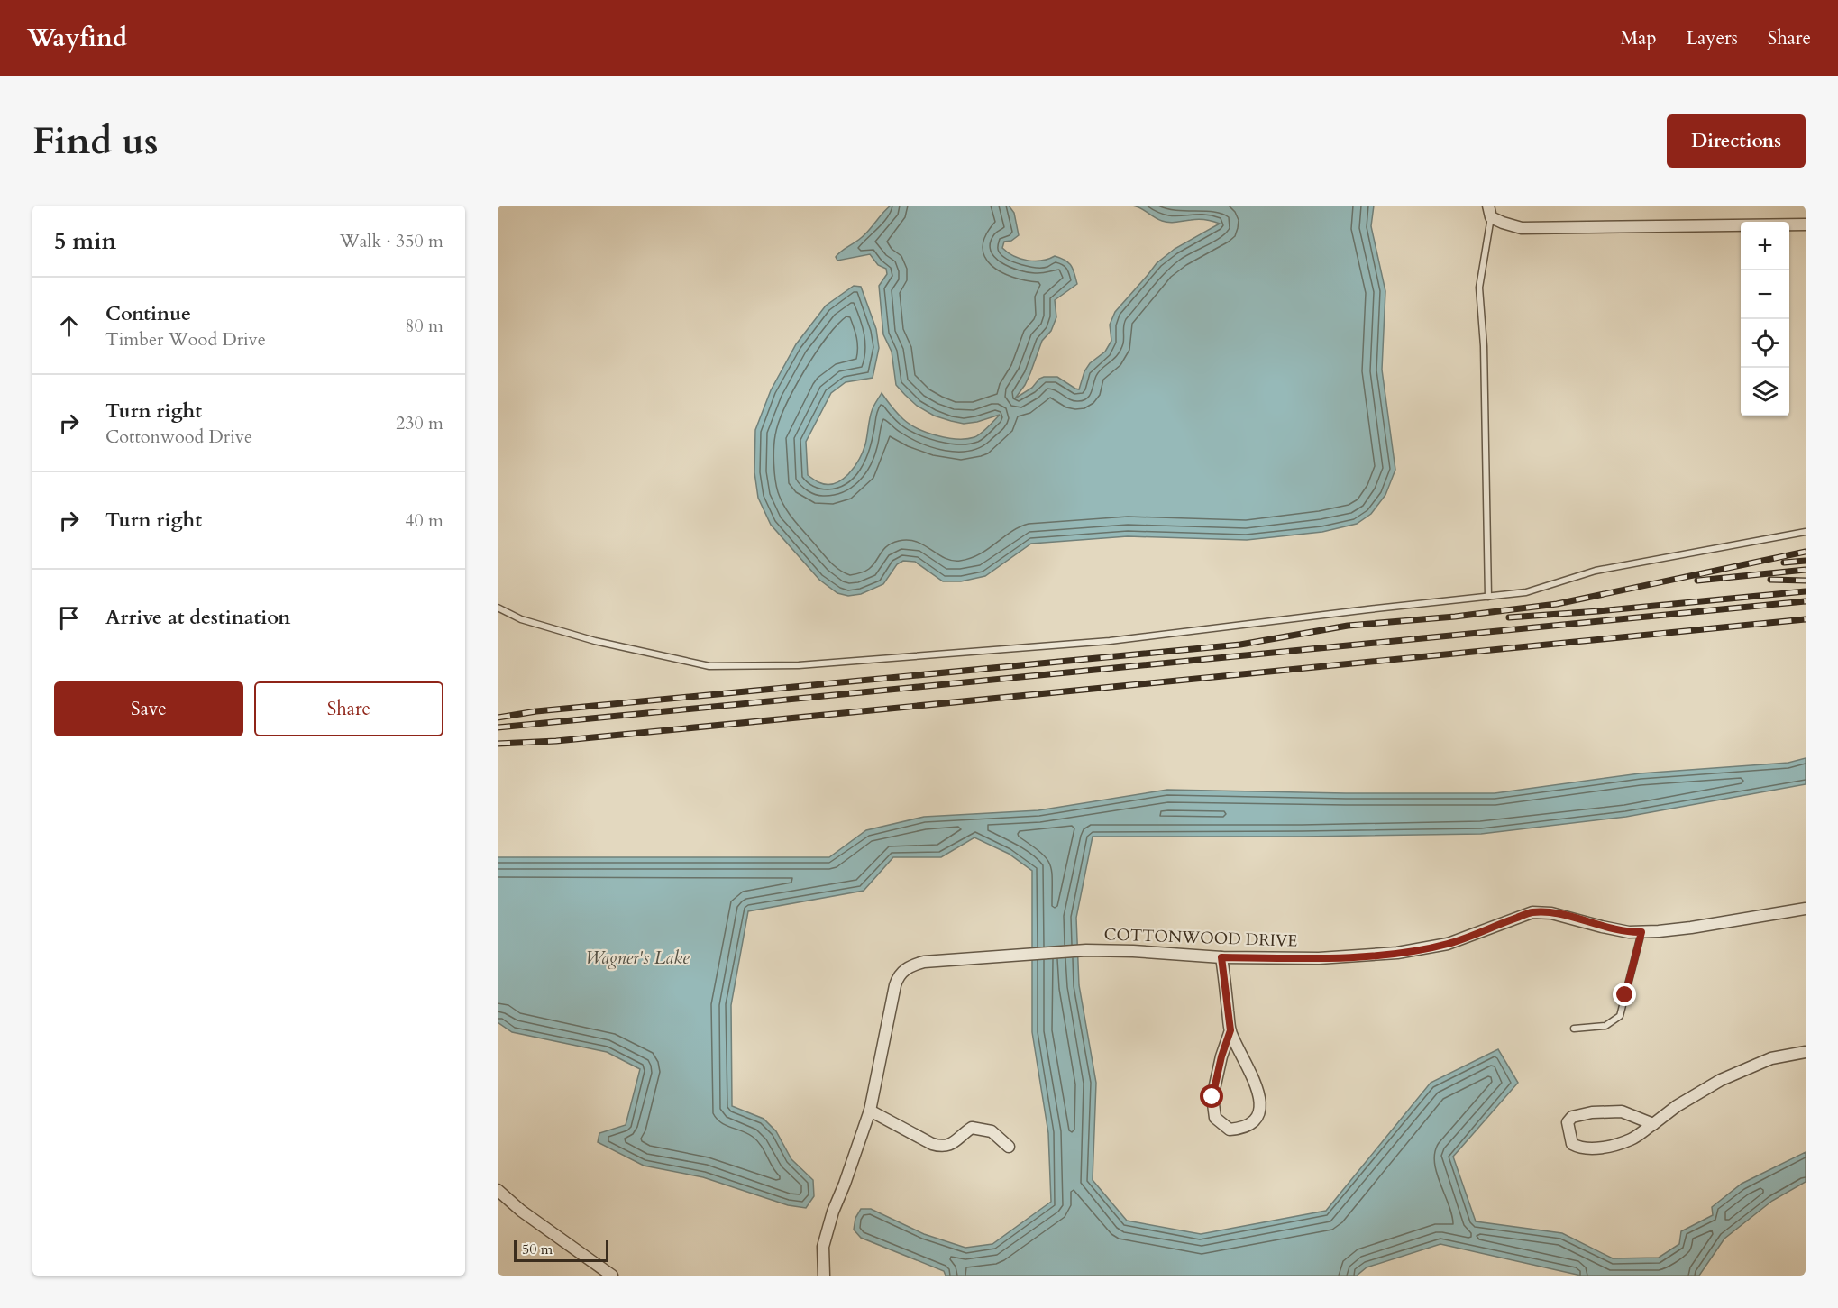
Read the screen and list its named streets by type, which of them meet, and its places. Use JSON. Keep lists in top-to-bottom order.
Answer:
{
  "streets": {
    "street": ["COTTONWOOD DRIVE"]
  },
  "water": ["Wagner's Lake"],
  "scale_bar": "50 m",
  "page": {
    "header": "Wayfind",
    "nav": ["Map", "Layers", "Share"],
    "buttons": [
      "Directions",
      ["Save", "Share"]
    ],
    "title": "Find us",
    "heading": ["5 min", "Walk · 350 m"],
    "map_buttons": ["+", "−"],
    "list": [
      ["Continue", "Timber Wood Drive", "80 m"],
      ["Turn right", "Cottonwood Drive", "230 m"],
      ["Turn right", "40 m"],
      "Arrive at destination"
    ],
    "scale": "50 m"
  }
}
